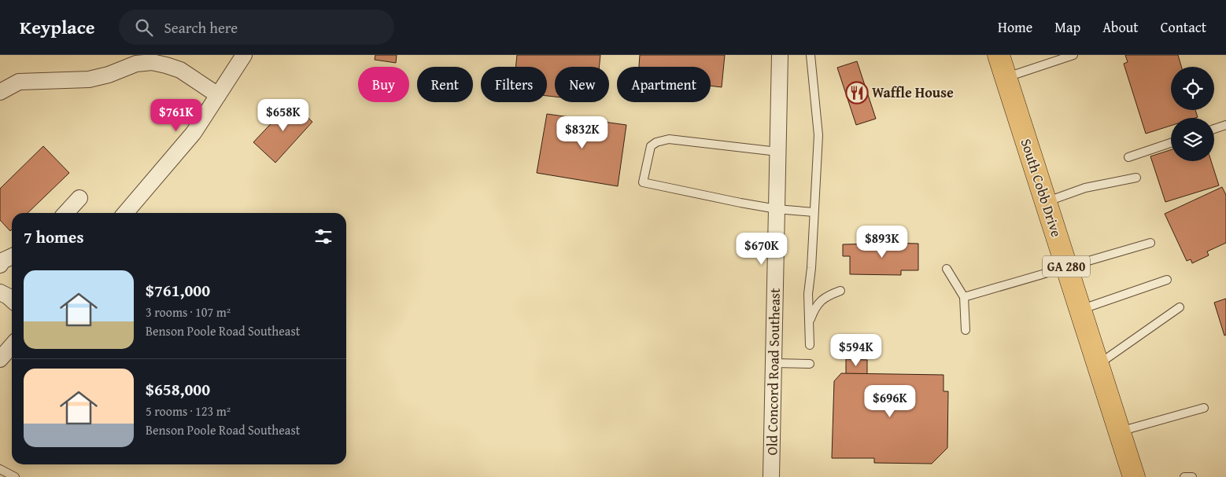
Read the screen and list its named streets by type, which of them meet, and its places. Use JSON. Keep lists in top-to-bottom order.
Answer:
{
  "streets": {
    "main road": ["South Cobb Drive", "GA 280"],
    "street": ["Old Concord Road Southeast"]
  },
  "places": {
    "restaurant": ["Waffle House"]
  },
  "page": {
    "header": "Keyplace",
    "search": "Search here",
    "nav": [
      "Home",
      "Map",
      "About",
      "Contact"
    ],
    "chip": [
      "Buy",
      "Rent",
      "Filters",
      "New",
      "Apartment"
    ],
    "price": [
      "$761K",
      "$658K",
      "$832K",
      "$893K",
      "$670K",
      "$594K",
      "$696K"
    ],
    "heading": "7 homes",
    "list": [
      {
        "name": "$761,000",
        "note": "3 rooms · 107 m² · Benson Poole Road Southeast"
      },
      {
        "name": "$658,000",
        "note": "5 rooms · 123 m² · Benson Poole Road Southeast"
      }
    ]
  }
}
